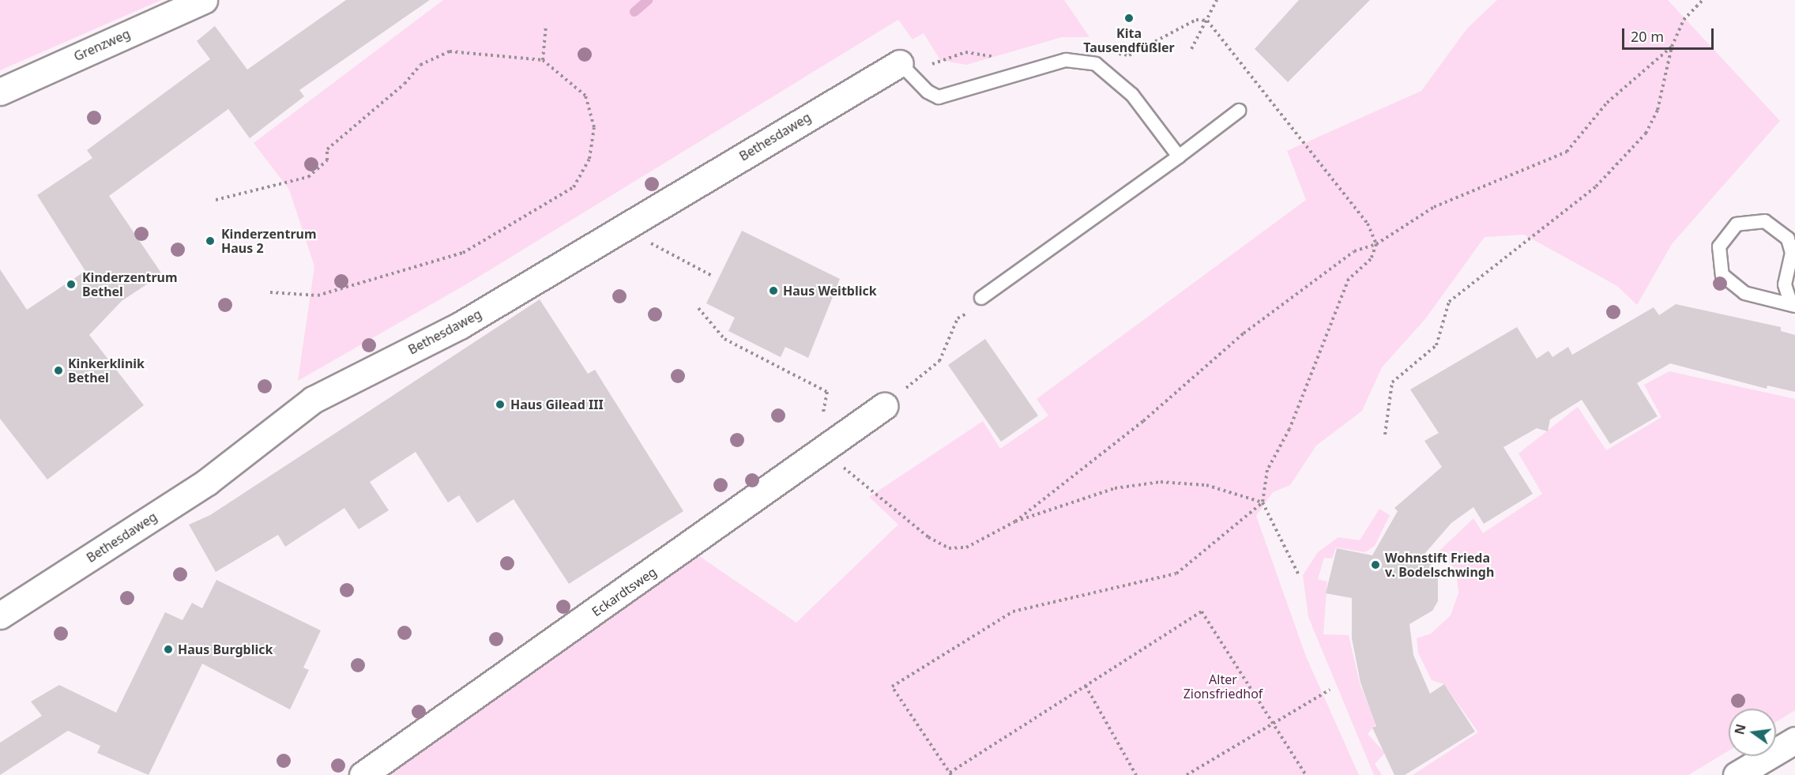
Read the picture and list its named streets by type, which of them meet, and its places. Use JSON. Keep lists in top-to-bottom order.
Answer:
{
  "streets": {
    "street": ["Grenzweg", "Bethesdaweg", "Eckardtsweg"]
  },
  "parks": ["Alter Zionsfriedhof"],
  "places": [
    "Kita Tausendfüßler",
    "Kinderzentrum Haus 2",
    "Kinderzentrum Bethel",
    "Haus Weitblick",
    "Kinkerklinik Bethel",
    "Haus Gilead III",
    "Wohnstift Frieda v. Bodelschwingh",
    "Haus Burgblick"
  ],
  "scale_bar": "20 m",
  "north": "left"
}
